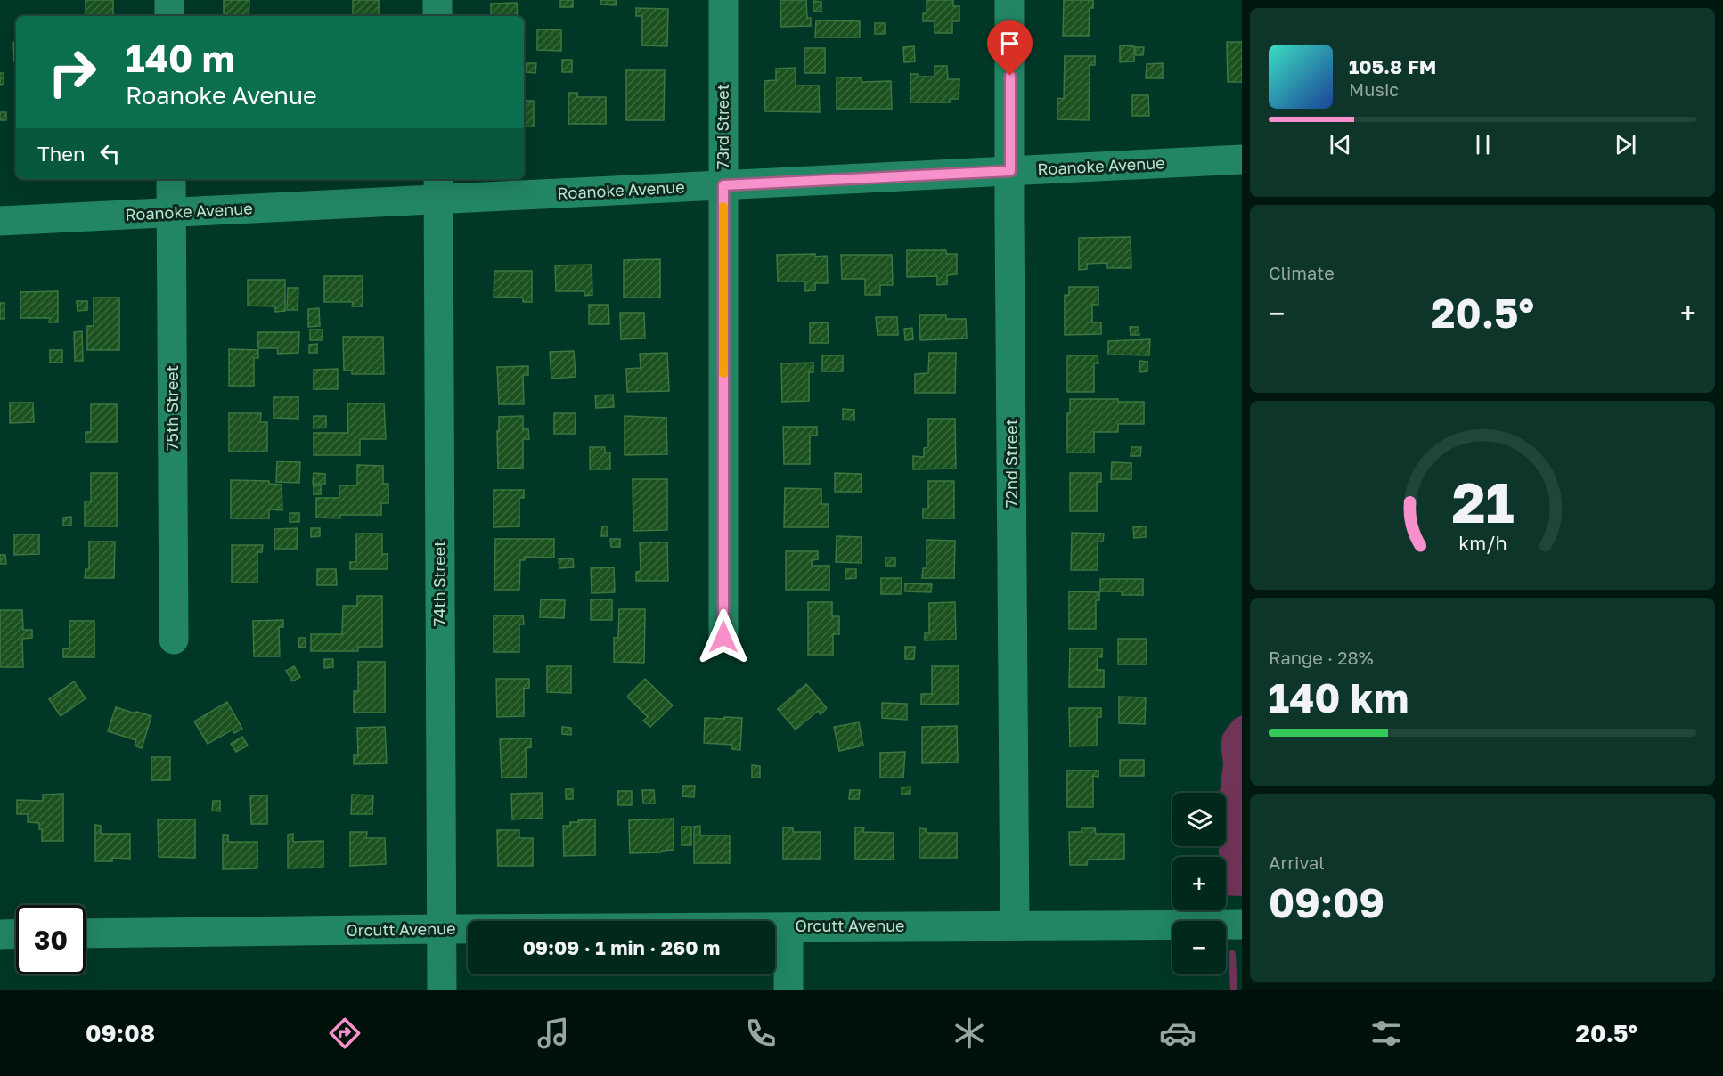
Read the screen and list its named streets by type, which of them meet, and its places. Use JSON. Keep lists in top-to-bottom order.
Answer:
{
  "streets": {
    "street": [
      "73rd Street",
      "Roanoke Avenue",
      "75th Street",
      "72nd Street",
      "74th Street",
      "Orcutt Avenue"
    ]
  },
  "crossings": [
    ["73rd Street", "Roanoke Avenue"],
    ["Roanoke Avenue", "75th Street"],
    ["Roanoke Avenue", "72nd Street"],
    ["Roanoke Avenue", "74th Street"],
    ["72nd Street", "Orcutt Avenue"],
    ["74th Street", "Orcutt Avenue"]
  ],
  "page": {
    "turn": ["140 m", "Roanoke Avenue"],
    "song": ["105.8 FM", "Music"],
    "then": "Then",
    "tile": [
      "Climate",
      ["Range · 28%", "140 km"],
      ["Arrival", "09:09"]
    ],
    "heat": ["−", "20.5°", "+"],
    "map_buttons": ["+", "−"],
    "limit": "30",
    "trip": "09:09 · 1 min · 260 m",
    "tabs": ["09:08", "20.5°"],
    "gauge": ["21", "km/h"]
  }
}
